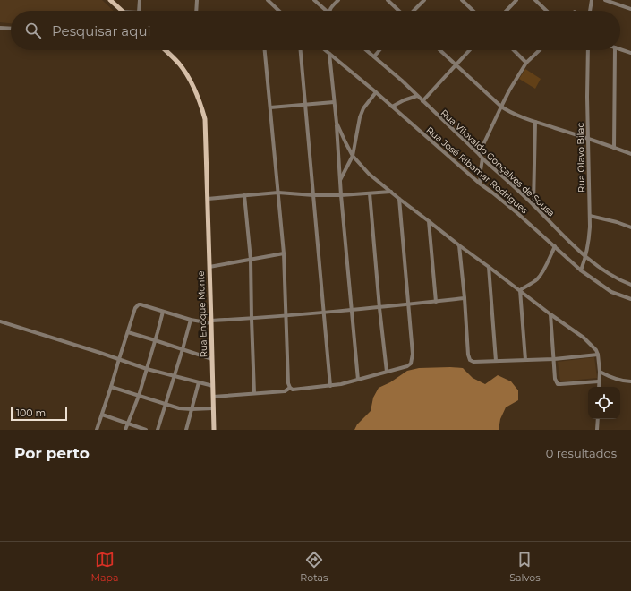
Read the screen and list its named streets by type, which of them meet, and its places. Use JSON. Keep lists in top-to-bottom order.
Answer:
{
  "streets": {
    "main road": ["Rua Enoque Monte"],
    "street": ["Rua Olavo Bilac", "Rua Vilovaldo Gonçalves de Sousa", "Rua José Ribamar Rodrigues"]
  },
  "crossings": [
    ["Rua Olavo Bilac", "Rua Vilovaldo Gonçalves de Sousa"],
    ["Rua Olavo Bilac", "Rua José Ribamar Rodrigues"]
  ],
  "scale_bar": "100 m",
  "page": {
    "search": "Pesquisar aqui",
    "scale": "100 m",
    "heading": ["Por perto", "0 resultados"],
    "nav": ["Mapa", "Rotas", "Salvos"]
  }
}
